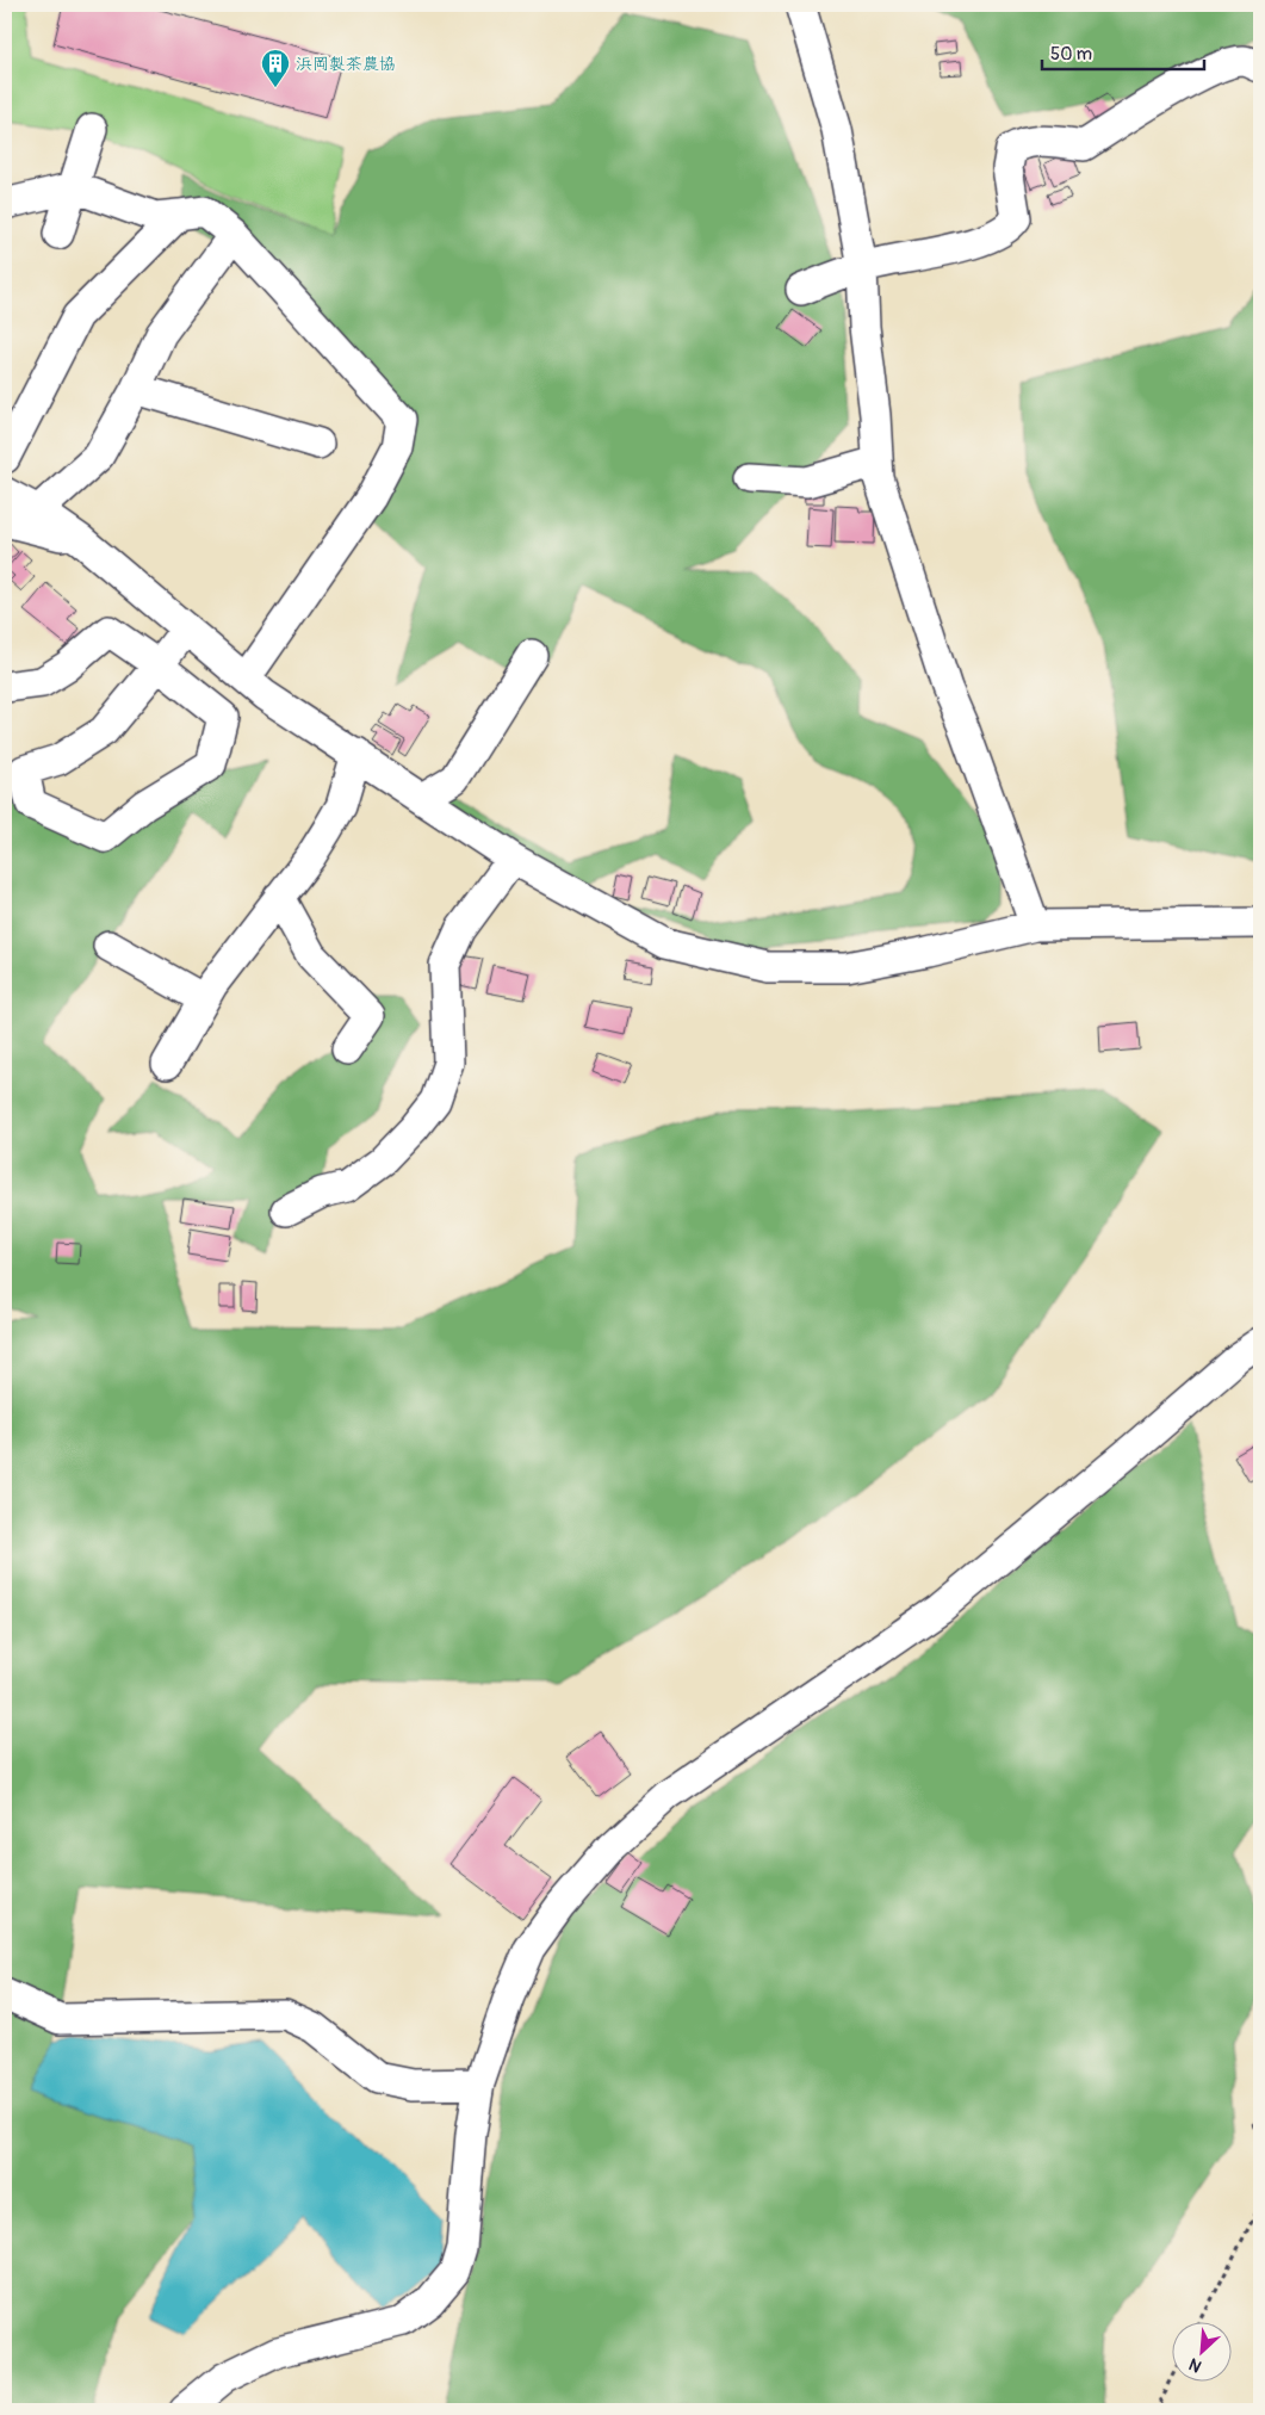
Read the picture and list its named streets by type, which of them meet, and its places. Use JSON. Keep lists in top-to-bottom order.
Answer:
{
  "places": {
    "building": ["浜岡製茶農協"]
  },
  "scale_bar": "50 m",
  "north": "bottom left"
}
